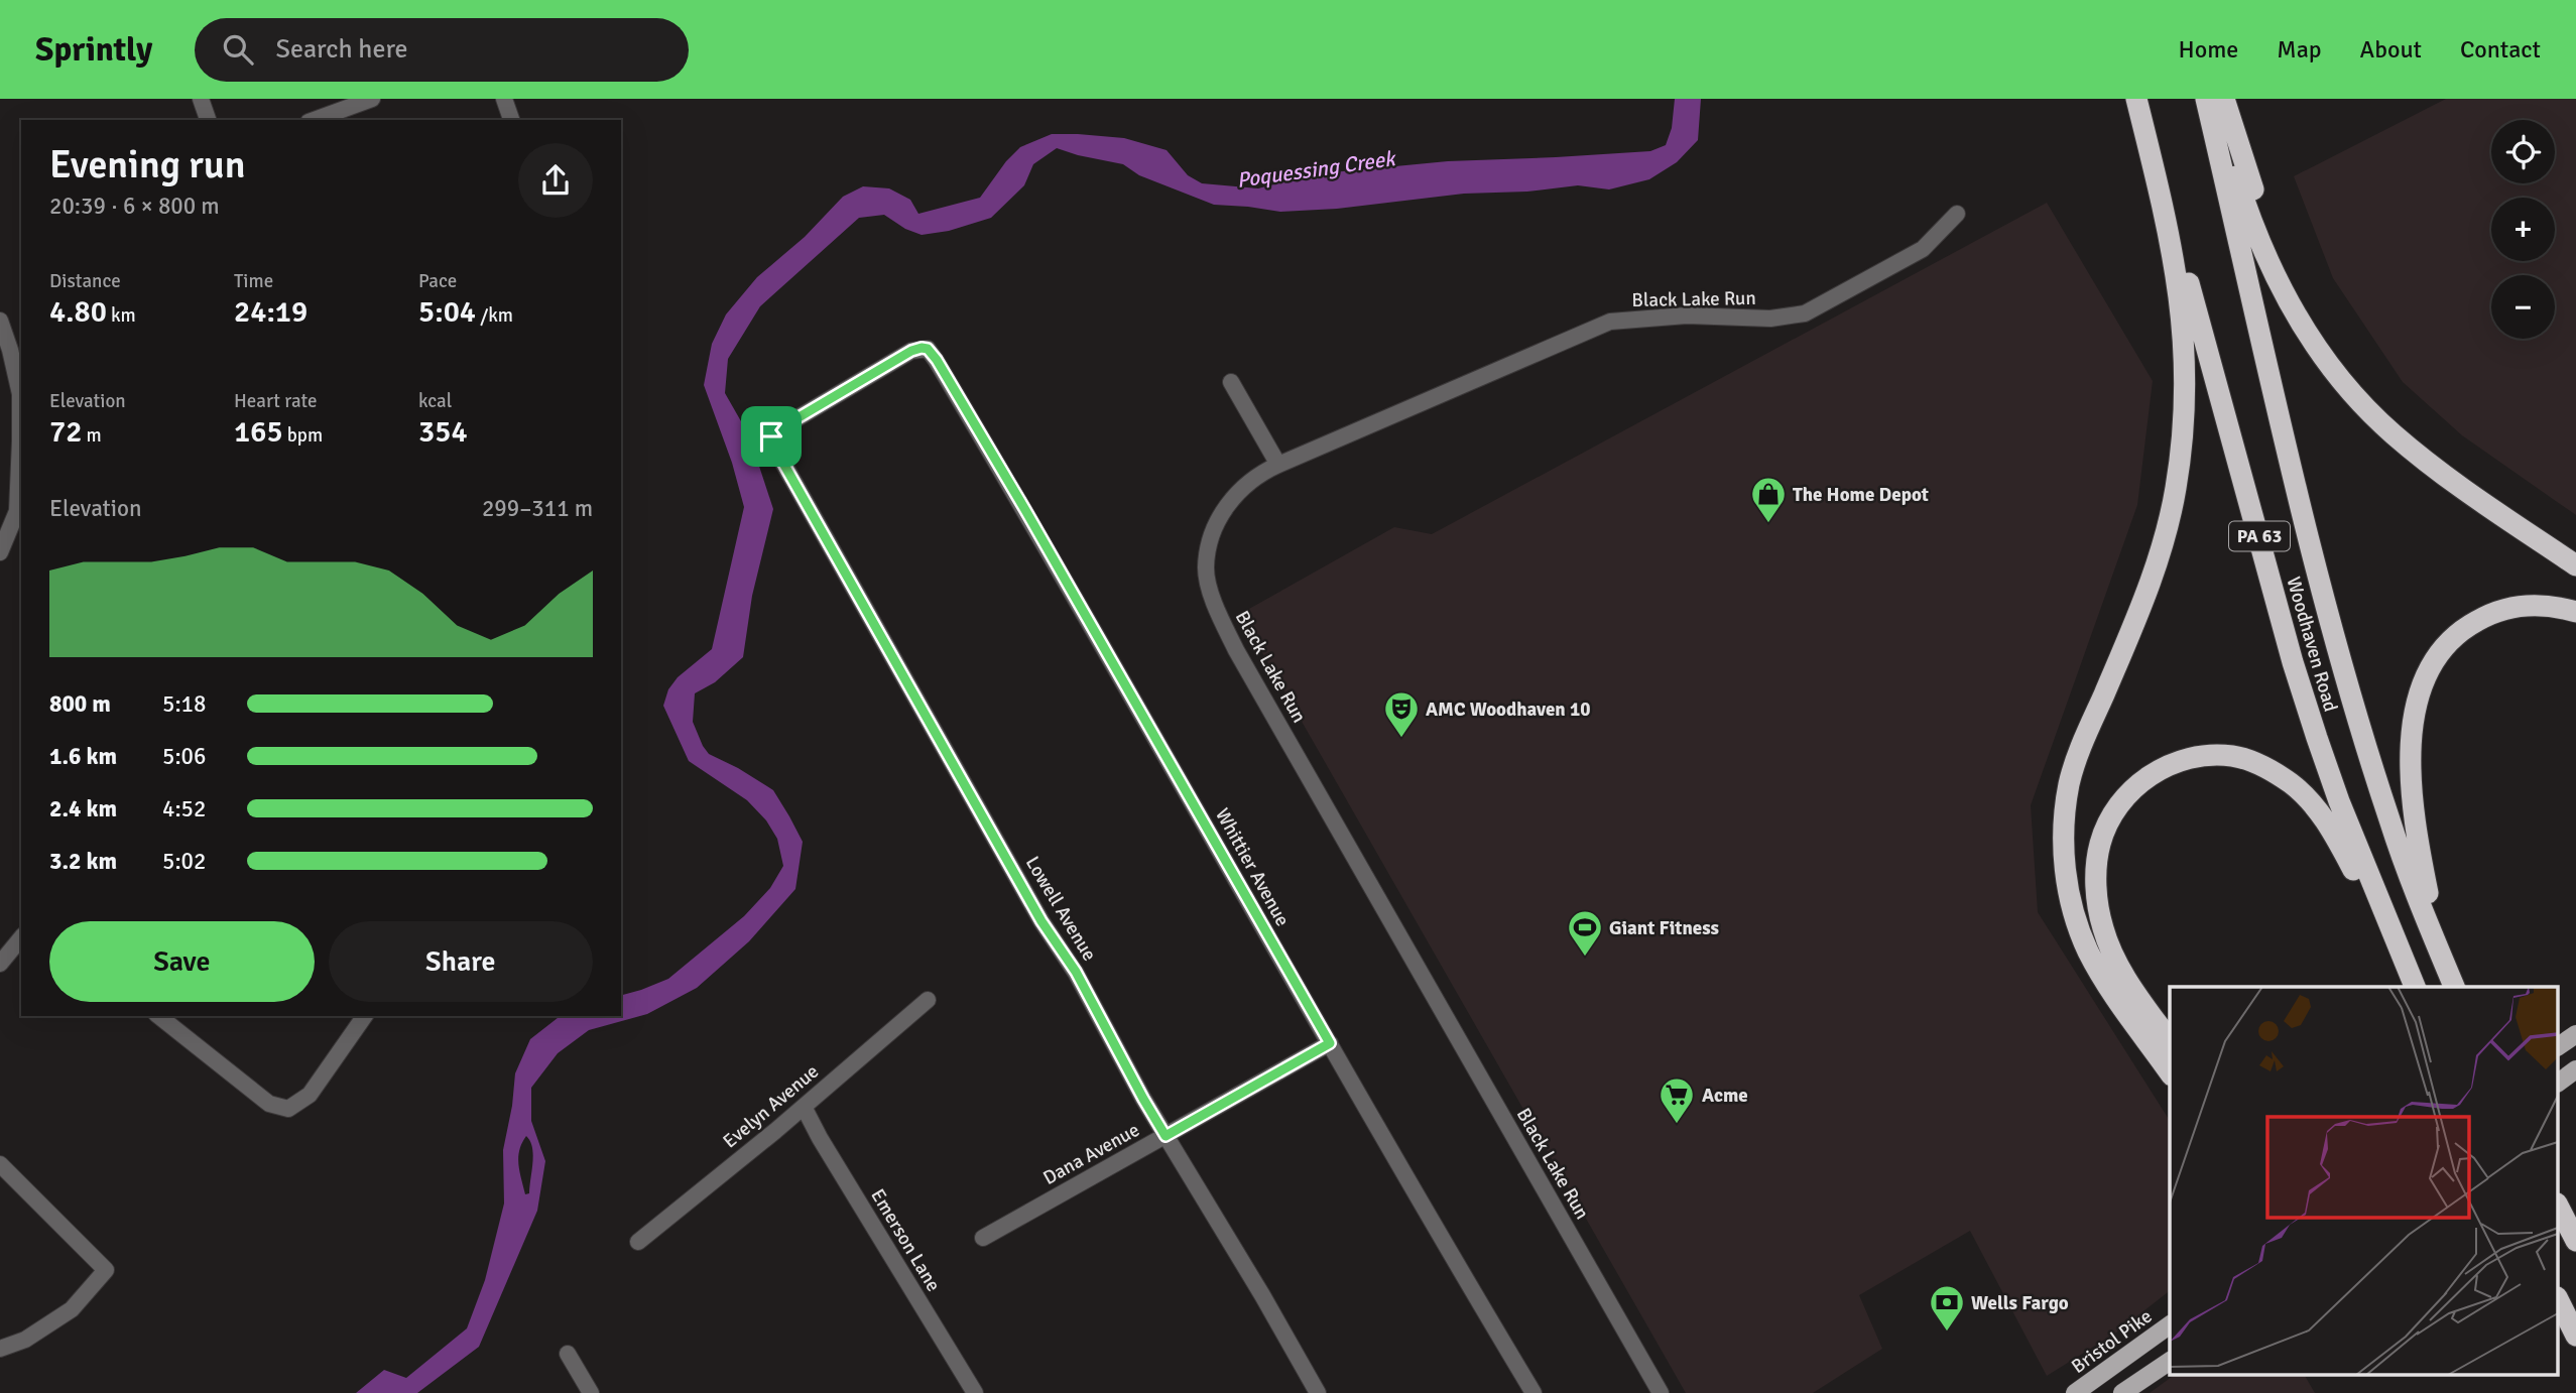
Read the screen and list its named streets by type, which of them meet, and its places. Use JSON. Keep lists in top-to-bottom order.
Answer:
{
  "streets": {
    "highway": ["PA 63", "Woodhaven Road"],
    "main road": ["Bristol Pike"],
    "street": [
      "Black Lake Run",
      "Whittier Avenue",
      "Lowell Avenue",
      "Evelyn Avenue",
      "Dana Avenue",
      "Emerson Lane"
    ]
  },
  "crossings": [
    ["Whittier Avenue", "Lowell Avenue"],
    ["Whittier Avenue", "Dana Avenue"],
    ["Lowell Avenue", "Dana Avenue"],
    ["Evelyn Avenue", "Emerson Lane"]
  ],
  "water": ["Poquessing Creek"],
  "places": {
    "shop": ["The Home Depot"],
    "theatre": ["AMC Woodhaven 10"],
    "sports": ["Giant Fitness"],
    "supermarket": ["Acme"],
    "bank": ["Wells Fargo"]
  },
  "page": {
    "header": "Sprintly",
    "search": "Search here",
    "nav": [
      "Home",
      "Map",
      "About",
      "Contact"
    ],
    "map_buttons": ["+", "−"],
    "heading": ["Evening run", "20:39 · 6 × 800 m"],
    "stats": [
      ["Distance", "4.80 km"],
      ["Time", "24:19"],
      ["Pace", "5:04 /km"],
      ["Elevation", "72 m"],
      ["Heart rate", "165 bpm"],
      ["kcal", "354"]
    ],
    "chart": ["Elevation", "299–311 m"],
    "list": [
      {
        "name": "800 m",
        "note": "5:18"
      },
      {
        "name": "1.6 km",
        "note": "5:06"
      },
      {
        "name": "2.4 km",
        "note": "4:52"
      },
      {
        "name": "3.2 km",
        "note": "5:02"
      }
    ],
    "buttons": ["Save", "Share"]
  }
}
